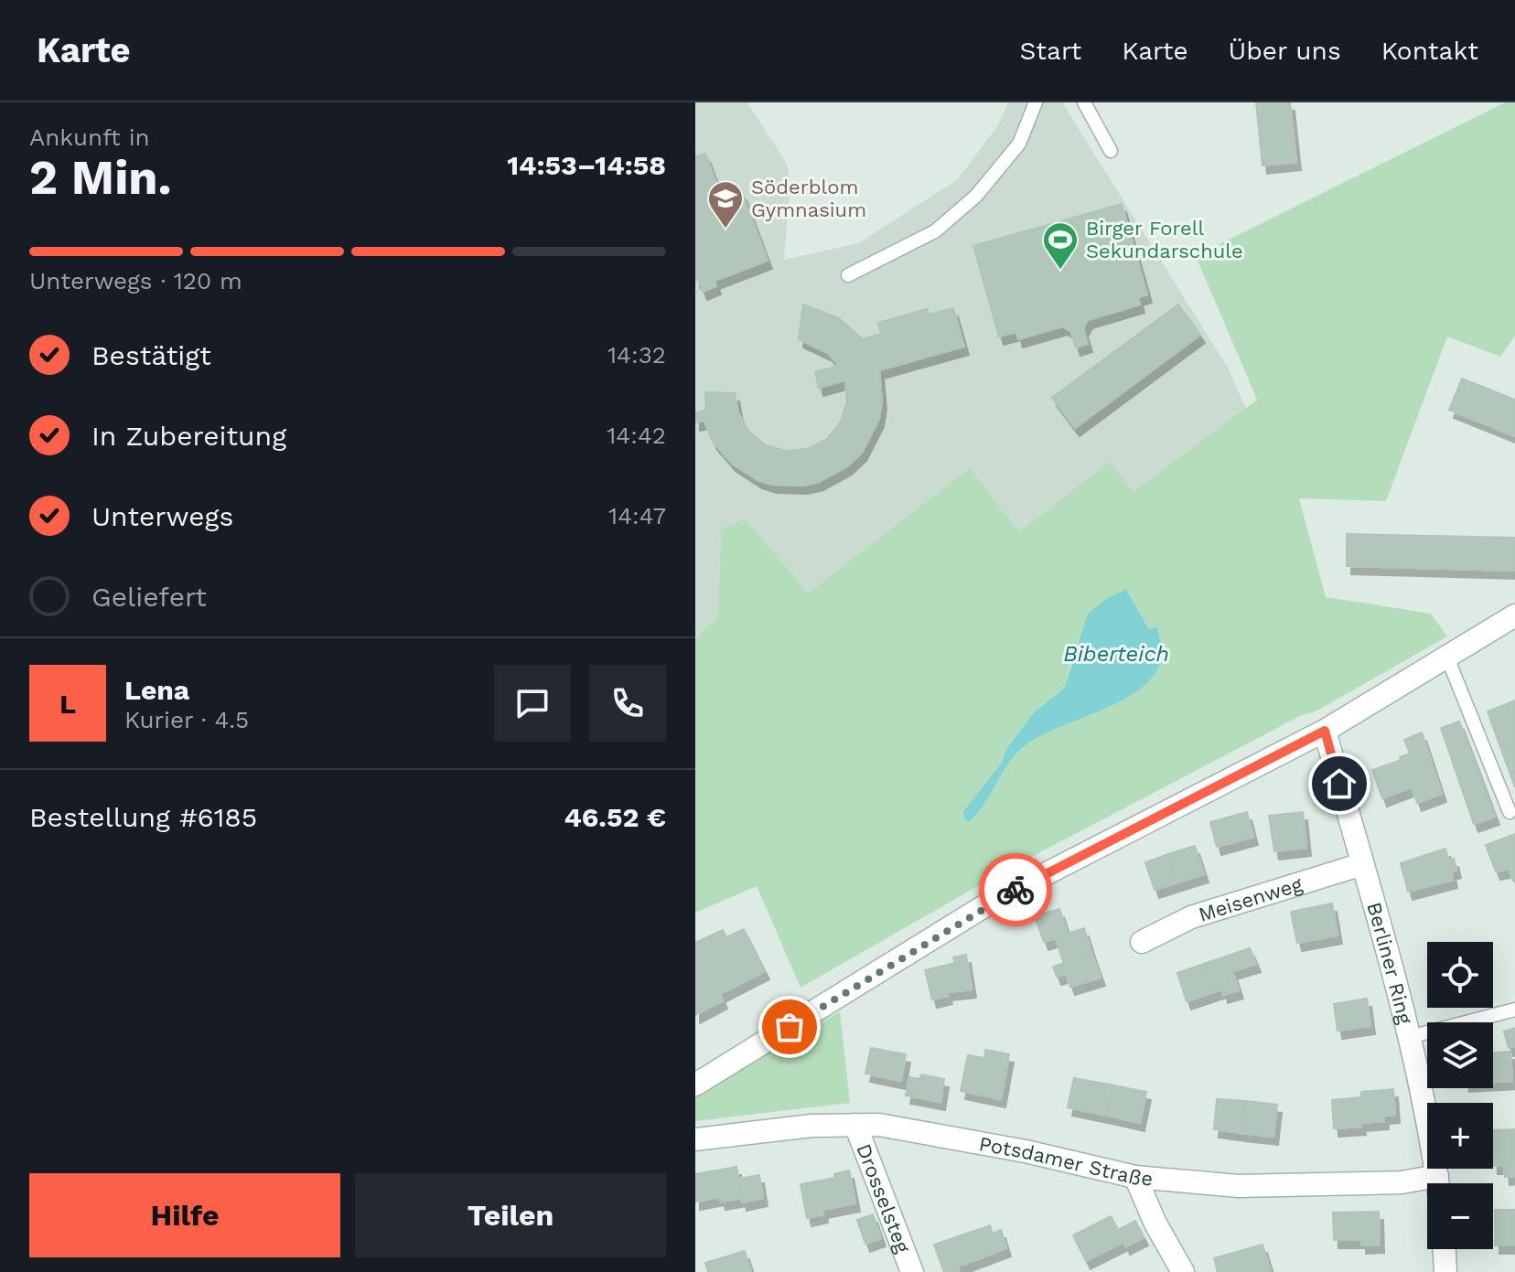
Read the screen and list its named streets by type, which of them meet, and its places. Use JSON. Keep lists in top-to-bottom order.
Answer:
{
  "streets": {
    "street": [
      "Meisenweg",
      "Berliner Ring",
      "Potsdamer Straße",
      "Drosselsteg"
    ]
  },
  "crossings": [
    ["Meisenweg", "Berliner Ring"],
    ["Berliner Ring", "Potsdamer Straße"],
    ["Potsdamer Straße", "Drosselsteg"]
  ],
  "water": ["Biberteich"],
  "places": {
    "school or university": ["Söderblom Gymnasium"],
    "sports": ["Birger Forell Sekundarschule"]
  },
  "page": {
    "header": "Karte",
    "nav": [
      "Start",
      "Karte",
      "Über uns",
      "Kontakt"
    ],
    "heading": ["2 Min.", "Ankunft in", "14:53–14:58"],
    "panel": [
      "Lena",
      "Kurier · 4.5",
      "Bestellung #6185",
      "46.52 €"
    ],
    "bar": "Unterwegs · 120 m",
    "list": [
      ["Bestätigt", "14:32"],
      ["In Zubereitung", "14:42"],
      ["Unterwegs", "14:47"],
      "Geliefert"
    ],
    "round": "L",
    "map_buttons": ["+", "−"],
    "buttons": ["Hilfe", "Teilen"]
  }
}
